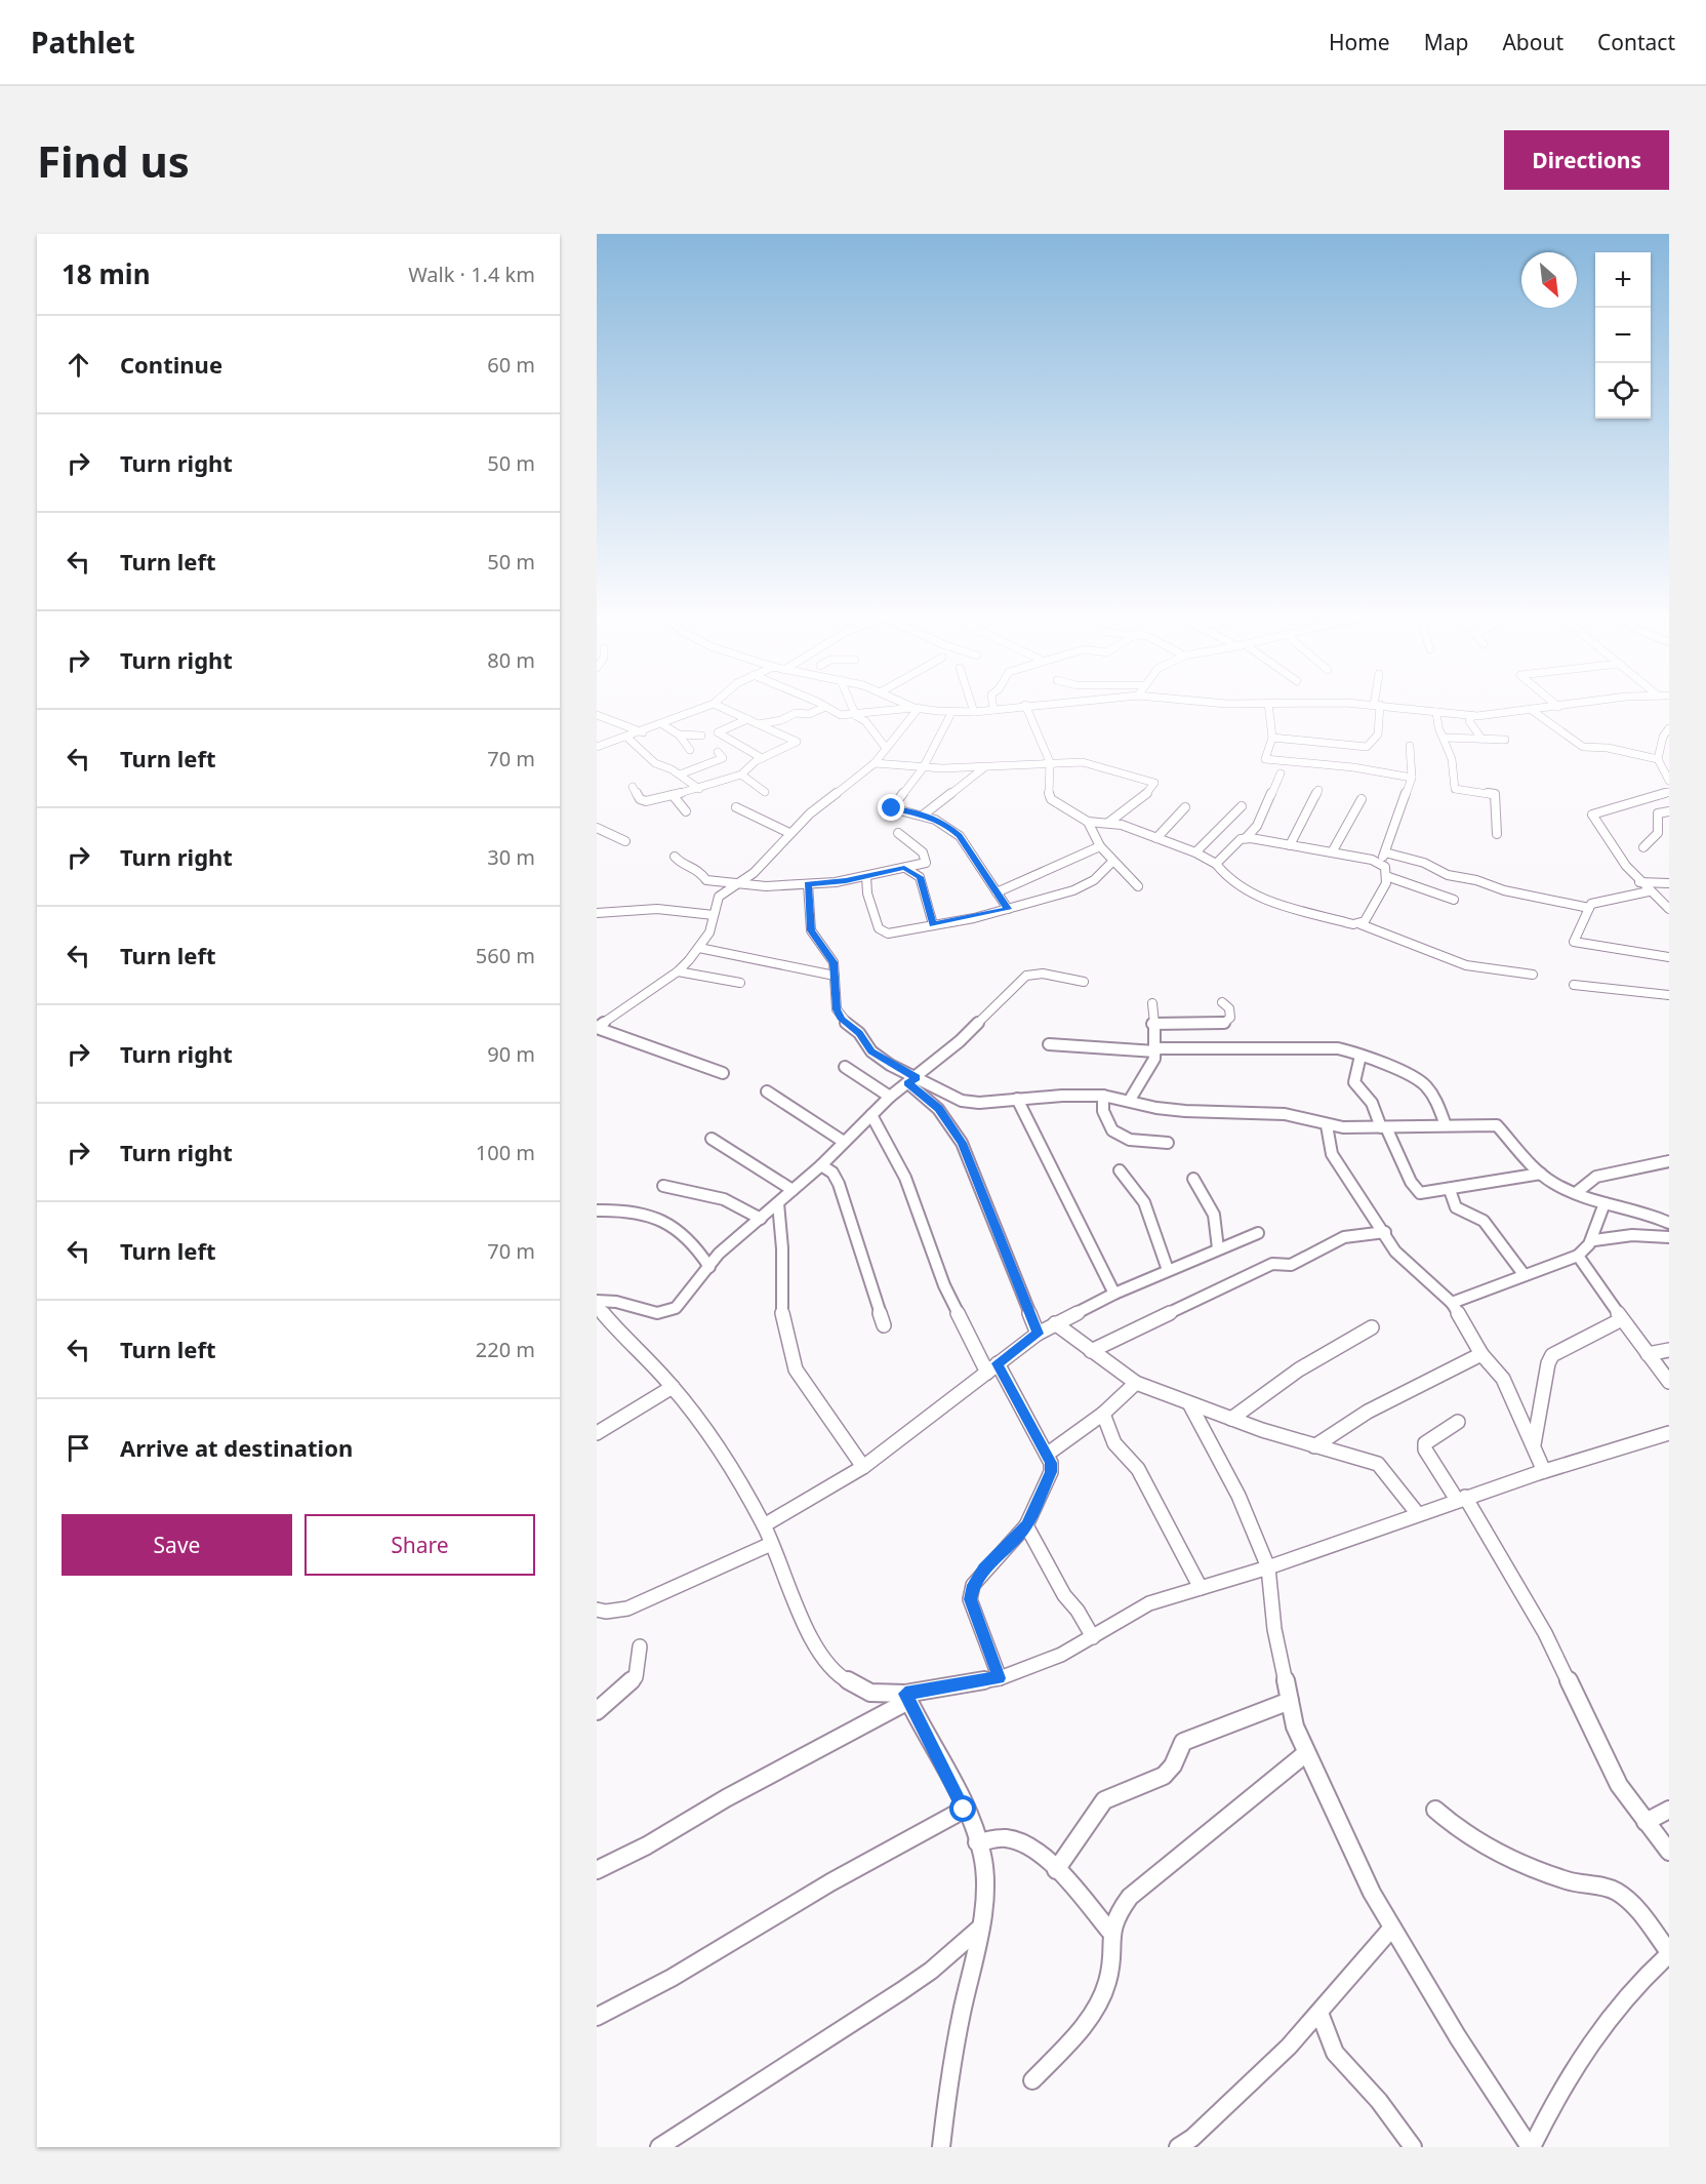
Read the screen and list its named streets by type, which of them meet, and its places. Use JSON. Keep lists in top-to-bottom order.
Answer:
{
  "north": "bottom right",
  "page": {
    "header": "Pathlet",
    "nav": [
      "Home",
      "Map",
      "About",
      "Contact"
    ],
    "buttons": [
      "Directions",
      ["Save", "Share"]
    ],
    "title": "Find us",
    "heading": ["18 min", "Walk · 1.4 km"],
    "map_buttons": ["+", "−"],
    "list": [
      ["Continue", "60 m"],
      ["Turn right", "50 m"],
      ["Turn left", "50 m"],
      ["Turn right", "80 m"],
      ["Turn left", "70 m"],
      ["Turn right", "30 m"],
      ["Turn left", "560 m"],
      ["Turn right", "90 m"],
      ["Turn right", "100 m"],
      ["Turn left", "70 m"],
      ["Turn left", "220 m"],
      "Arrive at destination"
    ]
  }
}
